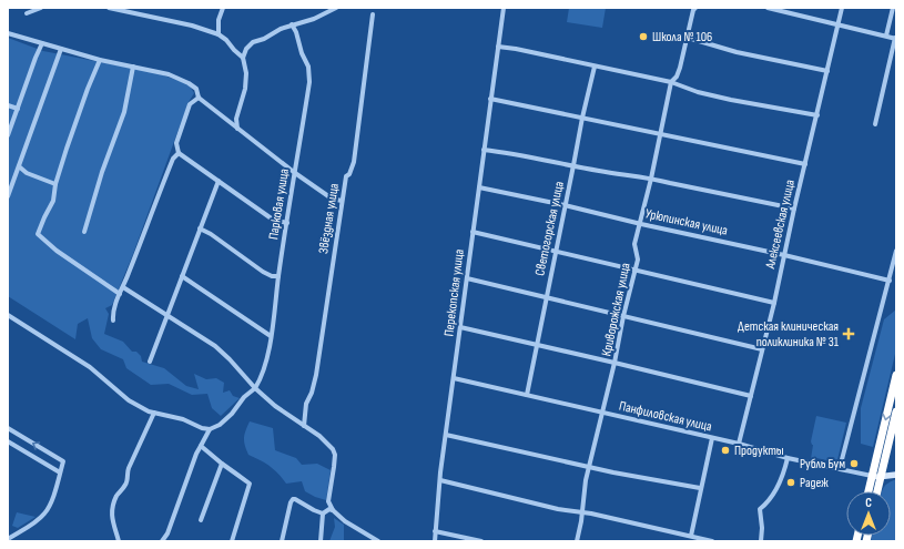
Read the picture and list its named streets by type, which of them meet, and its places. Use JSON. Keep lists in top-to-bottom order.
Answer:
{
  "streets": {
    "street": [
      "Парковая улица",
      "Звёздная улица",
      "Урюпинская улица",
      "Алексеевская улица",
      "Светогорская улица",
      "Перекопская улица",
      "Криворожская улица",
      "Панфиловская улица"
    ]
  },
  "crossings": [
    ["Урюпинская улица", "Алексеевская улица"],
    ["Урюпинская улица", "Светогорская улица"],
    ["Урюпинская улица", "Перекопская улица"],
    ["Урюпинская улица", "Криворожская улица"],
    ["Алексеевская улица", "Панфиловская улица"],
    ["Светогорская улица", "Панфиловская улица"],
    ["Перекопская улица", "Панфиловская улица"],
    ["Криворожская улица", "Панфиловская улица"]
  ],
  "places": {
    "other": [
      "Школа № 106",
      "Продукты",
      "Рубль Бум",
      "Радеж"
    ],
    "health": ["Детская клиническая поликлиника № 31"]
  },
  "north": "top"
}
